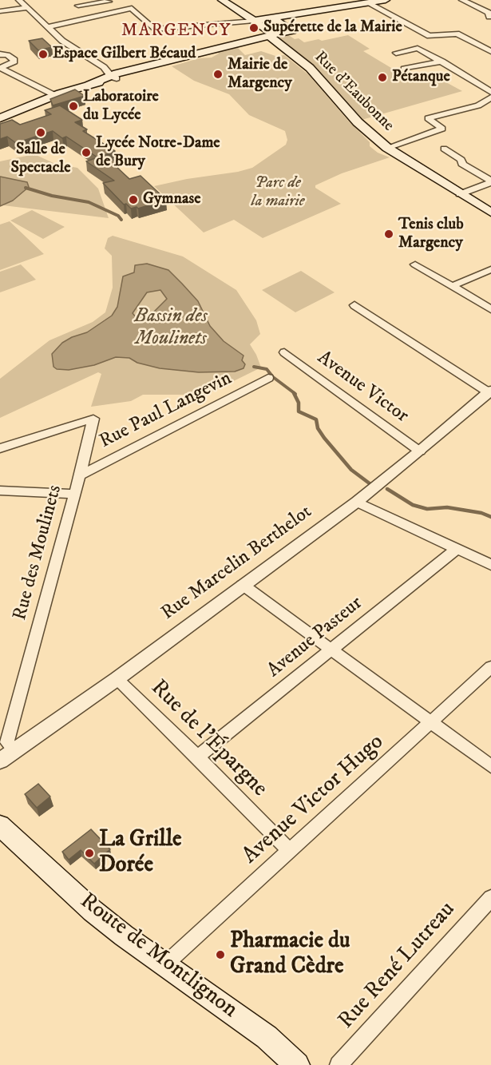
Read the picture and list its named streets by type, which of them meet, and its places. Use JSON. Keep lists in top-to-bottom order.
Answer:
{
  "streets": {
    "main road": ["Rue d'Eaubonne", "Route de Montlignon"],
    "street": [
      "Avenue Victor",
      "Rue Paul Langevin",
      "Rue des Moulinets",
      "Rue Marcelin Berthelot",
      "Avenue Pasteur",
      "Rue de l'Épargne",
      "Avenue Victor Hugo",
      "Rue René Lutreau"
    ]
  },
  "crossings": [
    ["Avenue Victor", "Rue Marcelin Berthelot"],
    ["Rue Paul Langevin", "Rue des Moulinets"],
    ["Rue des Moulinets", "Rue Marcelin Berthelot"],
    ["Rue Marcelin Berthelot", "Rue de l'Épargne"],
    ["Avenue Pasteur", "Rue de l'Épargne"],
    ["Rue de l'Épargne", "Avenue Victor Hugo"],
    ["Avenue Victor Hugo", "Route de Montlignon"]
  ],
  "districts": ["MARGENCY"],
  "parks": ["Parc de la mairie", "Bassin des Moulinets"],
  "places": [
    "Supérette de la Mairie",
    "Espace Gilbert Bécaud",
    "Mairie de Margency",
    "Pétanque",
    "Laboratoire du Lycée",
    "Salle de Spectacle",
    "Lycée Notre-Dame de Bury",
    "Gymnase",
    "Tenis club Margency",
    "La Grille Dorée",
    "Pharmacie du Grand Cèdre"
  ]
}
